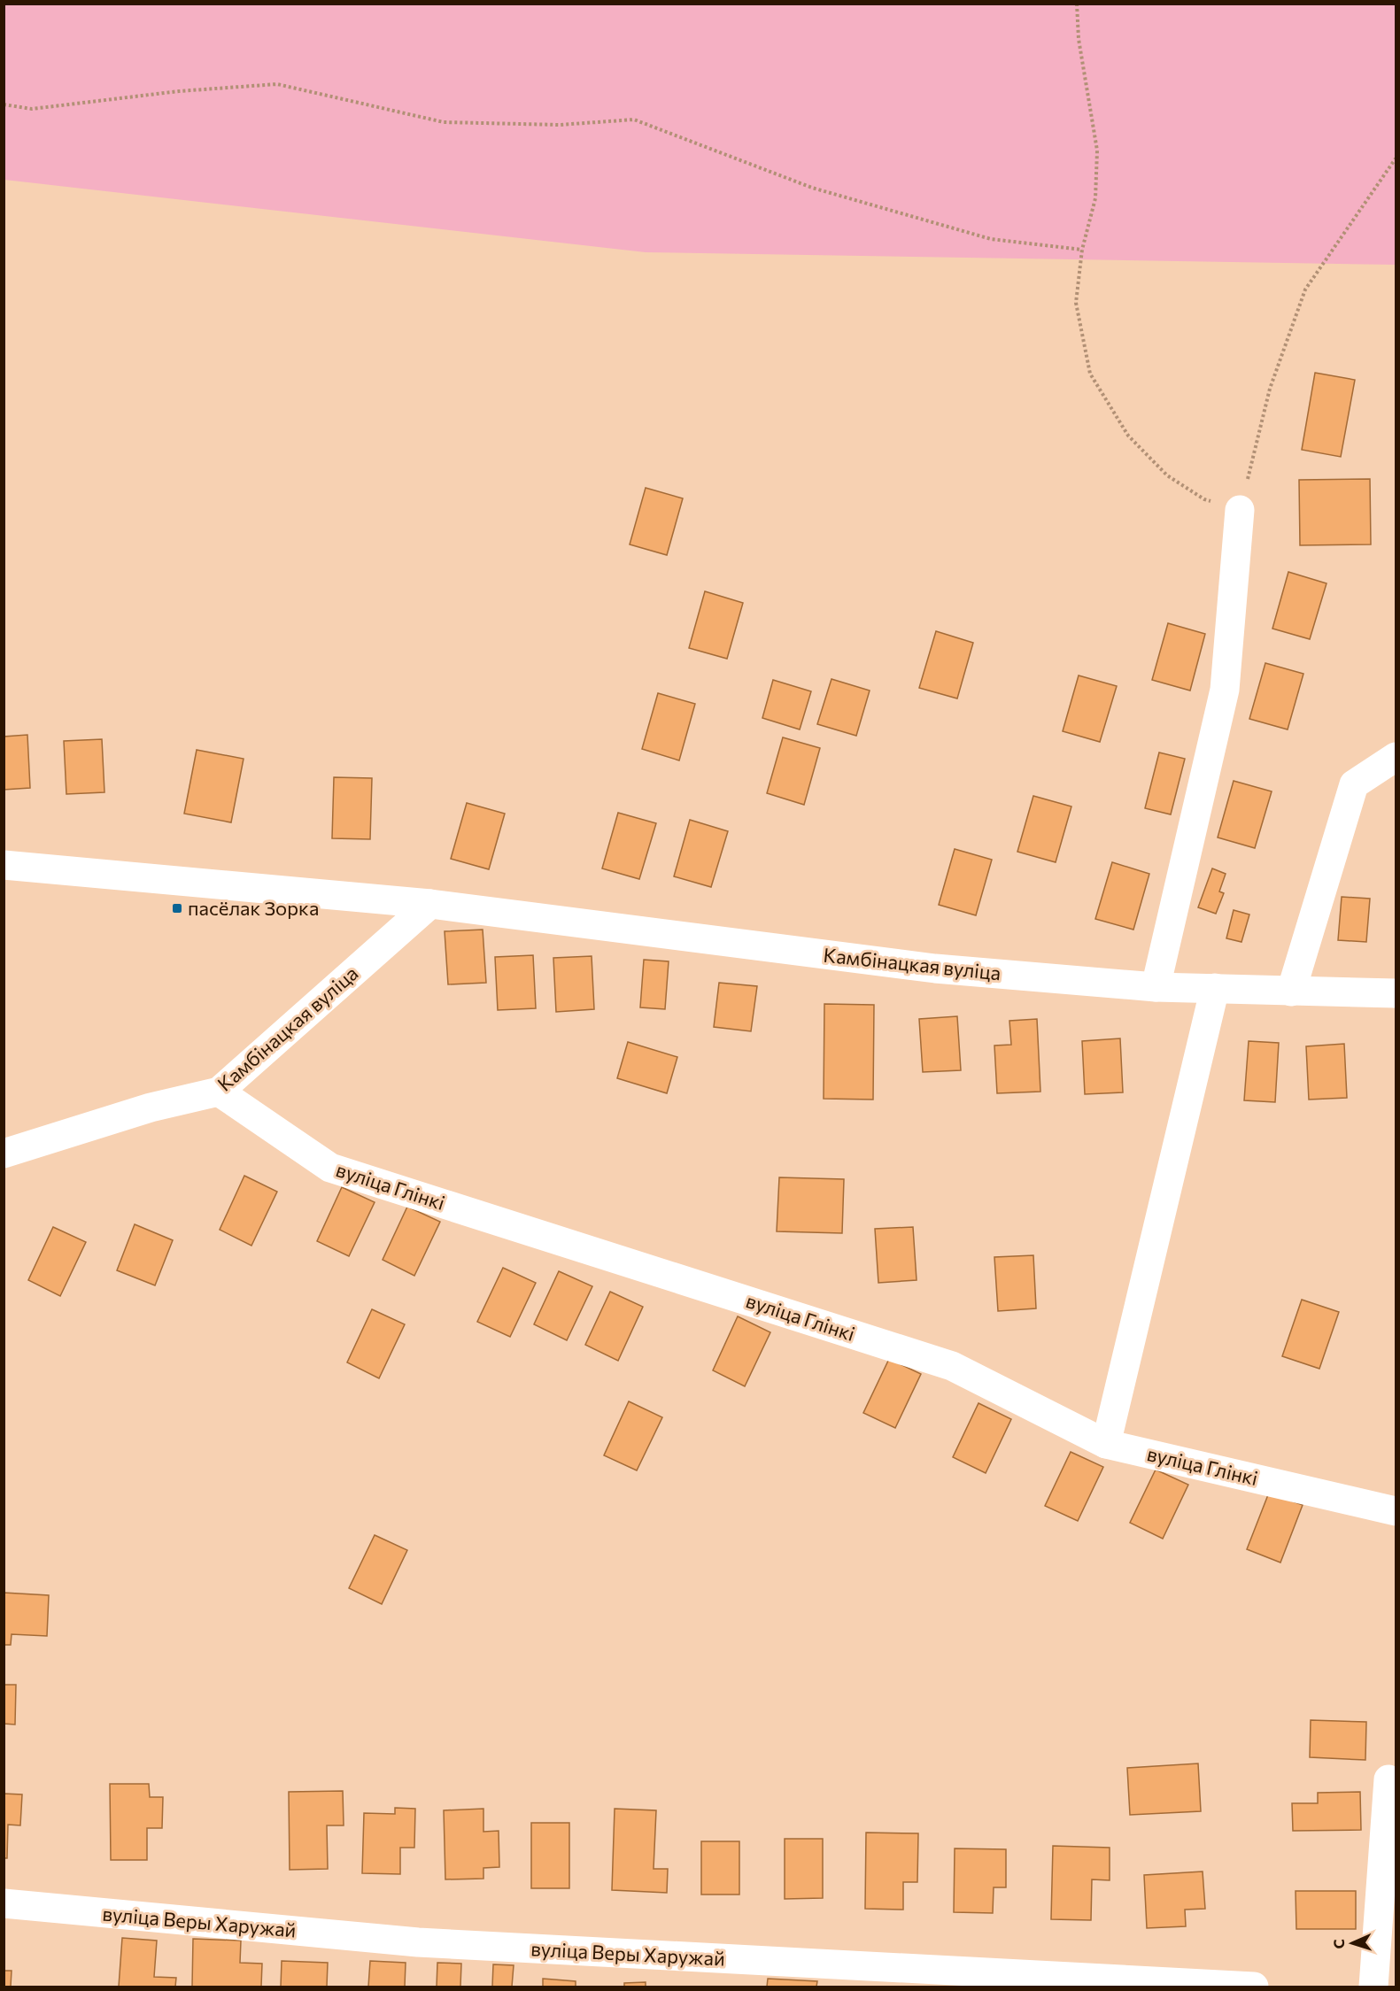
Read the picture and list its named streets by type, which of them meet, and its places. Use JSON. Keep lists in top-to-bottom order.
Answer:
{
  "streets": {
    "street": ["Камбінацкая вуліца", "вуліца Глінкі", "вуліца Веры Харужай"]
  },
  "crossings": [
    ["Камбінацкая вуліца", "вуліца Глінкі"]
  ],
  "places": {
    "transit": ["пасёлак Зорка"]
  },
  "north": "left"
}
